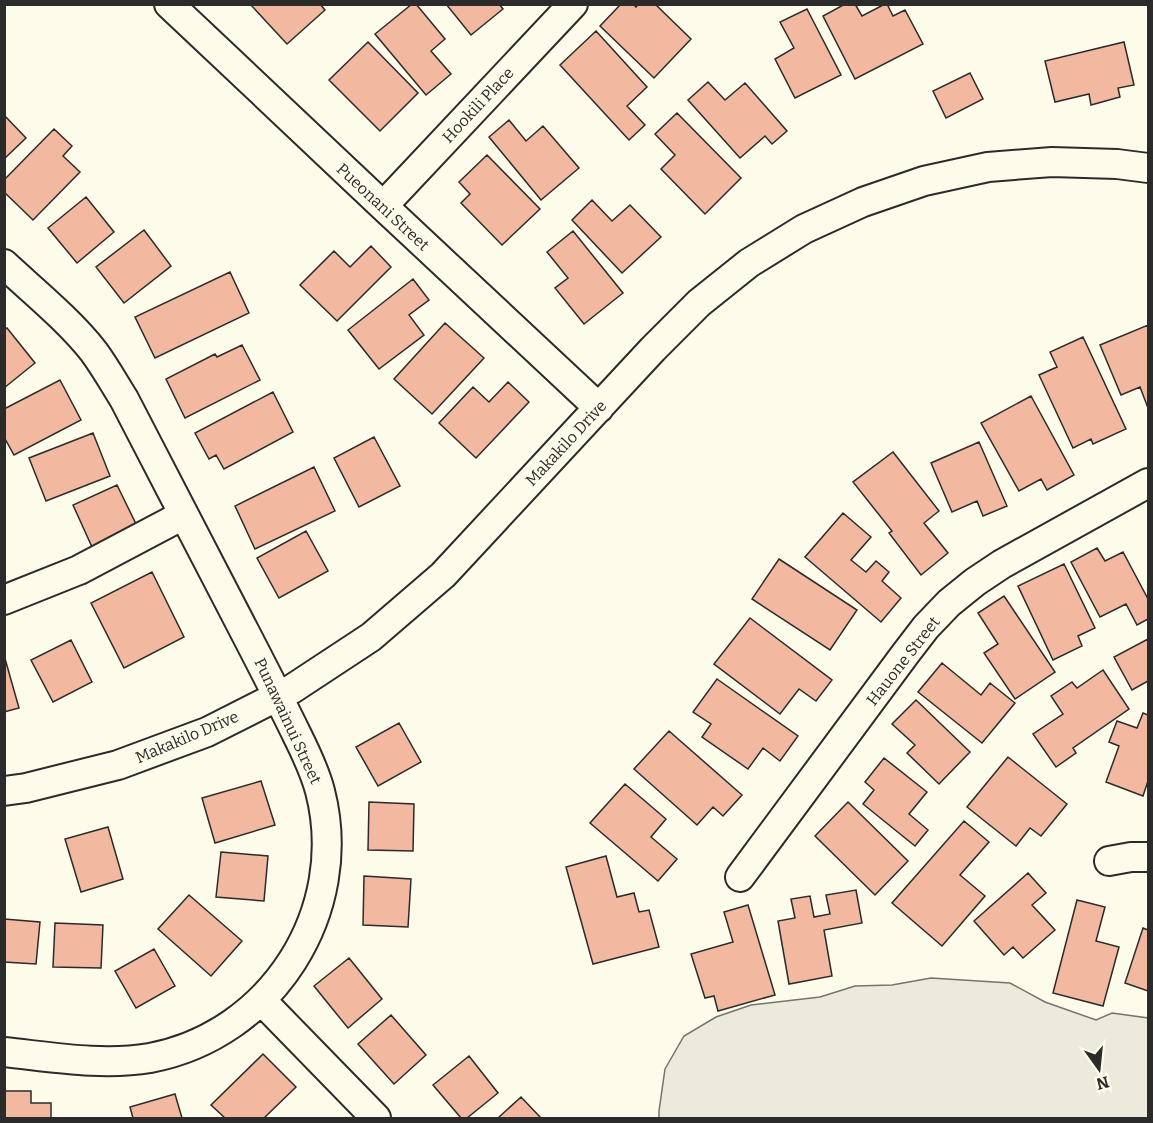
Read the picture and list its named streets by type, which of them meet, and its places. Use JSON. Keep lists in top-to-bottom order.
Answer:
{
  "streets": {
    "street": [
      "Hookili Place",
      "Pueonani Street",
      "Makakilo Drive",
      "Hauone Street",
      "Punawainui Street"
    ]
  },
  "crossings": [
    ["Hookili Place", "Pueonani Street"],
    ["Pueonani Street", "Makakilo Drive"],
    ["Makakilo Drive", "Punawainui Street"]
  ],
  "north": "bottom"
}
